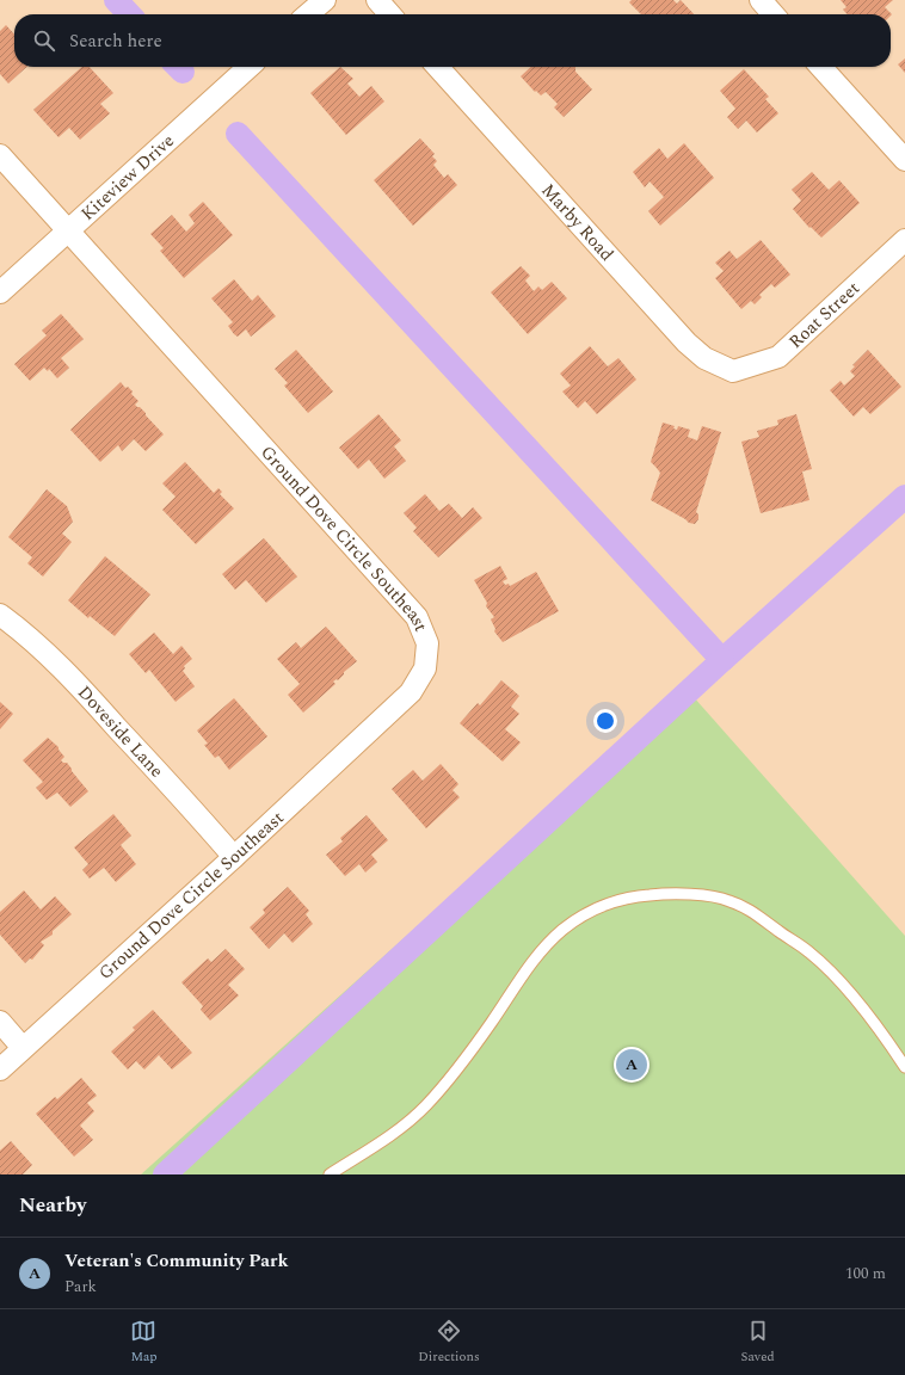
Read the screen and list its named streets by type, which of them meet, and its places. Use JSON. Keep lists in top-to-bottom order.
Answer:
{
  "streets": {
    "street": [
      "Kiteview Drive",
      "Marby Road",
      "Roat Street",
      "Ground Dove Circle Southeast",
      "Doveside Lane"
    ]
  },
  "crossings": [
    ["Kiteview Drive", "Ground Dove Circle Southeast"],
    ["Marby Road", "Roat Street"],
    ["Ground Dove Circle Southeast", "Doveside Lane"]
  ],
  "page": {
    "search": "Search here",
    "pins": "A",
    "heading": "Nearby",
    "list": [
      {
        "mark": "A",
        "name": "Veteran's Community Park",
        "note": "Park",
        "value": "100 m"
      }
    ],
    "nav": ["Map", "Directions", "Saved"]
  }
}
